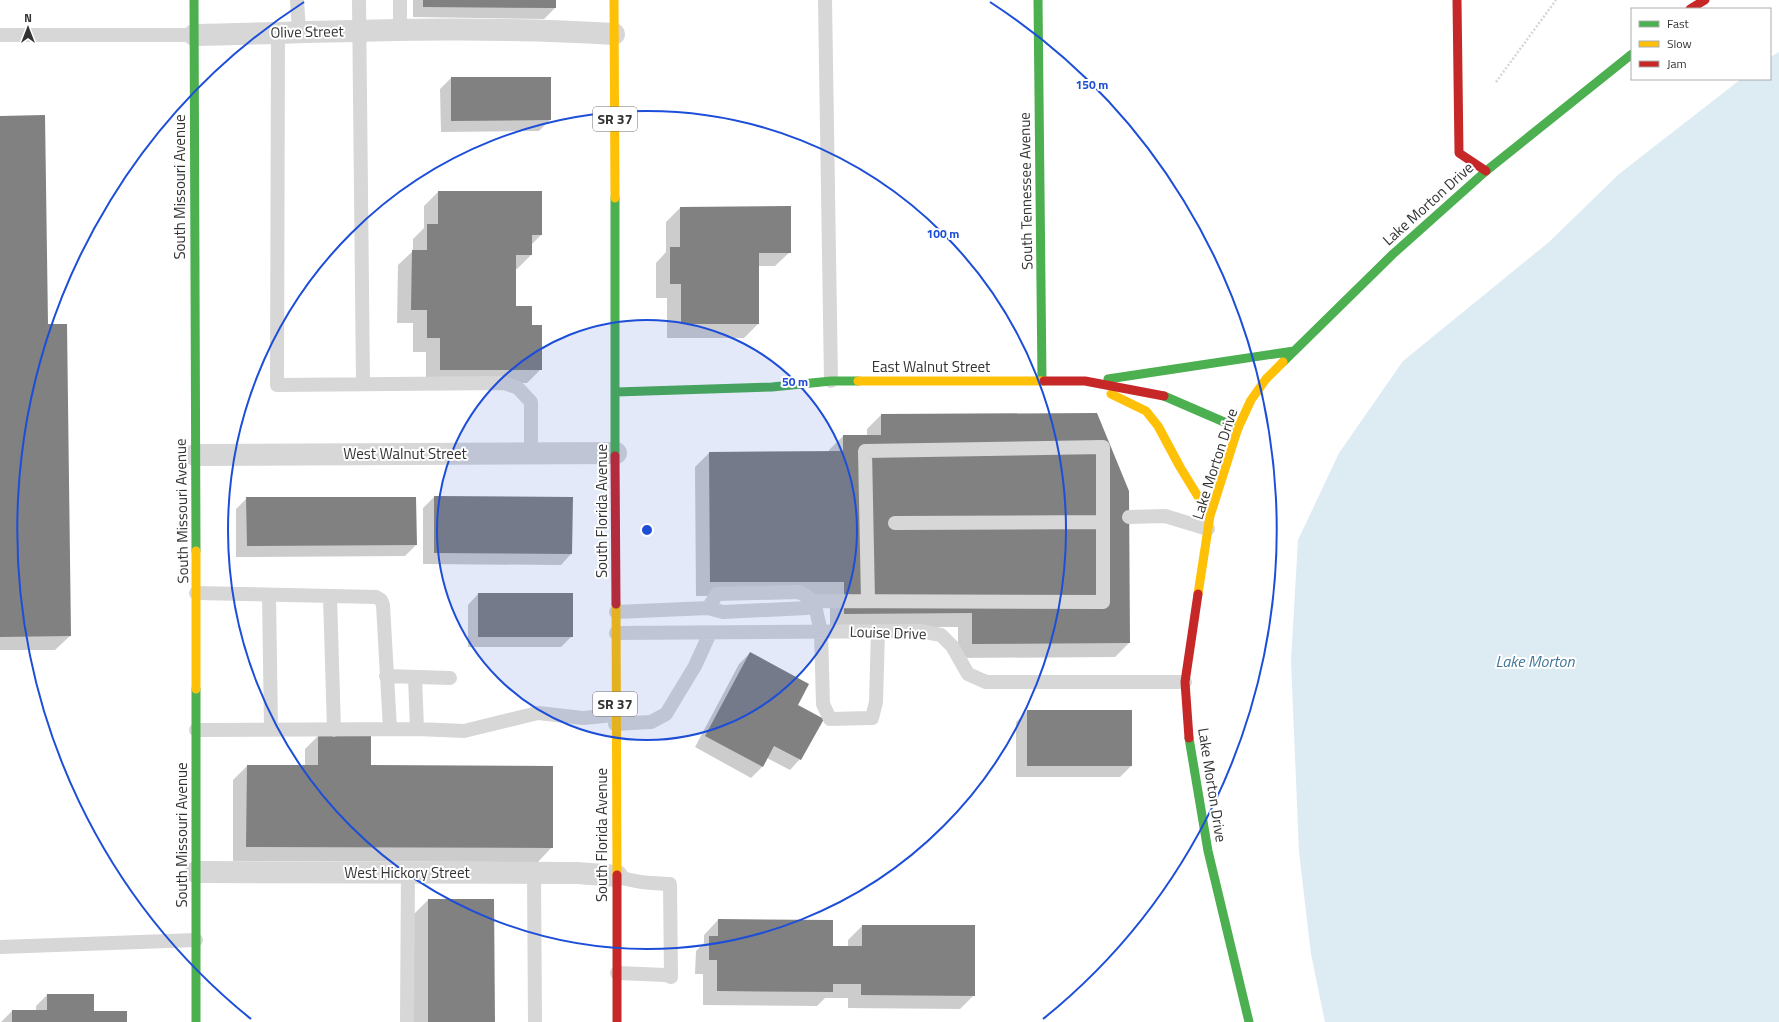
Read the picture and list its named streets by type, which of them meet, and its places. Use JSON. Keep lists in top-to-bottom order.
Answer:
{
  "streets": {
    "street": [
      "Olive Street",
      "SR 37",
      "South Missouri Avenue",
      "South Tennessee Avenue",
      "Lake Morton Drive",
      "East Walnut Street",
      "West Walnut Street",
      "South Florida Avenue",
      "West Hickory Street"
    ],
    "lane": ["Louise Drive"]
  },
  "crossings": [
    ["Olive Street", "South Missouri Avenue"],
    ["Olive Street", "South Florida Avenue"],
    ["South Missouri Avenue", "West Walnut Street"],
    ["South Missouri Avenue", "West Hickory Street"],
    ["South Tennessee Avenue", "East Walnut Street"],
    ["Lake Morton Drive", "East Walnut Street"],
    ["Lake Morton Drive", "Louise Drive"],
    ["East Walnut Street", "South Florida Avenue"],
    ["West Walnut Street", "South Florida Avenue"],
    ["South Florida Avenue", "Louise Drive"],
    ["South Florida Avenue", "West Hickory Street"]
  ],
  "water": ["Lake Morton"],
  "legend": ["Fast", "Slow", "Jam"],
  "north": "top",
  "rings": ["150 m", "100 m", "50 m"]
}
